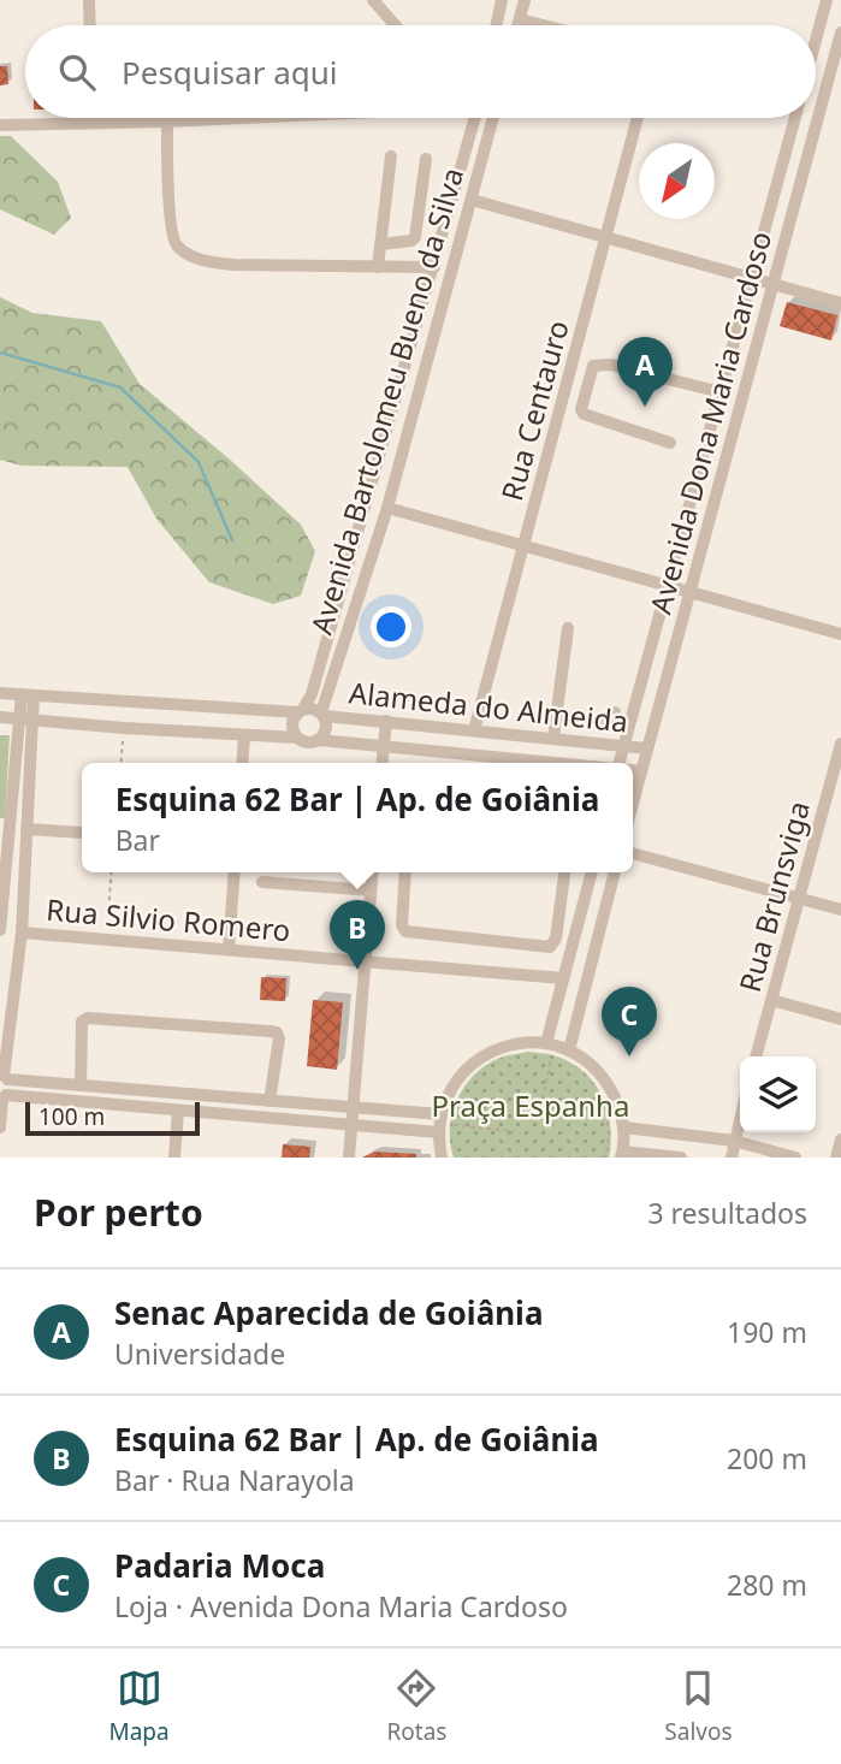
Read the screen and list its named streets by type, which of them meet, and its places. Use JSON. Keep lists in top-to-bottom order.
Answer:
{
  "streets": {
    "street": [
      "Avenida Bartolomeu Bueno da Silva",
      "Rua Centauro",
      "Avenida Dona Maria Cardoso",
      "Alameda do Almeida",
      "Rua Brunsviga",
      "Rua Silvio Romero"
    ]
  },
  "crossings": [
    ["Avenida Bartolomeu Bueno da Silva", "Alameda do Almeida"],
    ["Rua Centauro", "Alameda do Almeida"],
    ["Avenida Dona Maria Cardoso", "Alameda do Almeida"]
  ],
  "parks": ["Praça Espanha"],
  "scale_bar": "100 m",
  "north": "bottom left",
  "page": {
    "search": "Pesquisar aqui",
    "pins": ["A", "B", "C"],
    "popup": ["Esquina 62 Bar | Ap. de Goiânia", "Bar"],
    "scale": "100 m",
    "heading": ["Por perto", "3 resultados"],
    "list": [
      {
        "mark": "A",
        "name": "Senac Aparecida de Goiânia",
        "note": "Universidade",
        "value": "190 m"
      },
      {
        "mark": "B",
        "name": "Esquina 62 Bar | Ap. de Goiânia",
        "note": "Bar · Rua Narayola",
        "value": "200 m"
      },
      {
        "mark": "C",
        "name": "Padaria Moca",
        "note": "Loja · Avenida Dona Maria Cardoso",
        "value": "280 m"
      }
    ],
    "nav": ["Mapa", "Rotas", "Salvos"]
  }
}
